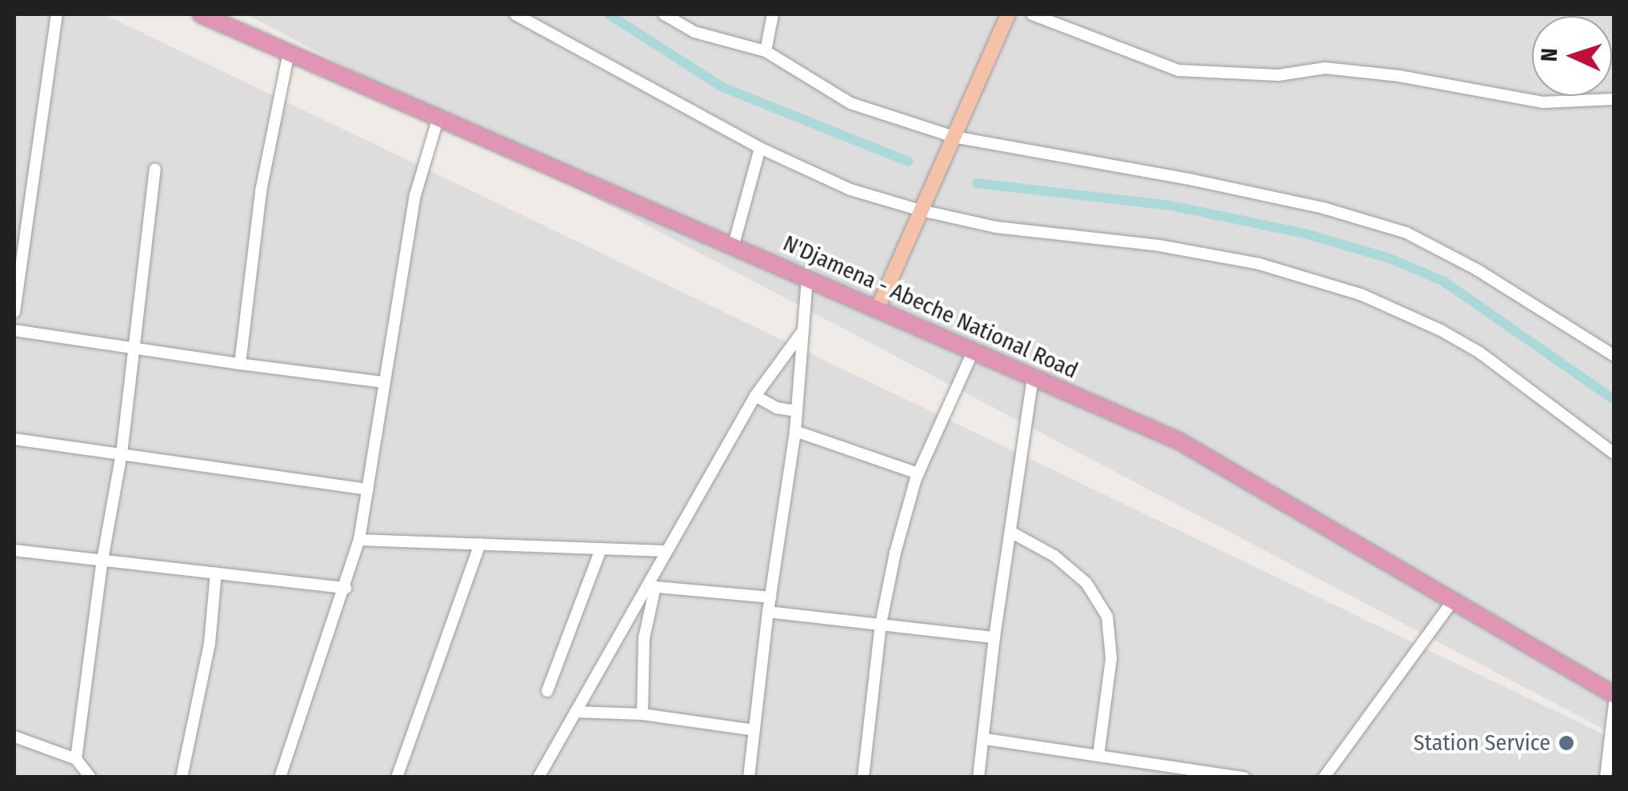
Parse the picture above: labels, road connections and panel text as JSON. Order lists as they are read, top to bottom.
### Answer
{
  "streets": {
    "highway": ["N'Djamena - Abeche National Road"]
  },
  "places": ["Station Service"],
  "north": "left"
}
